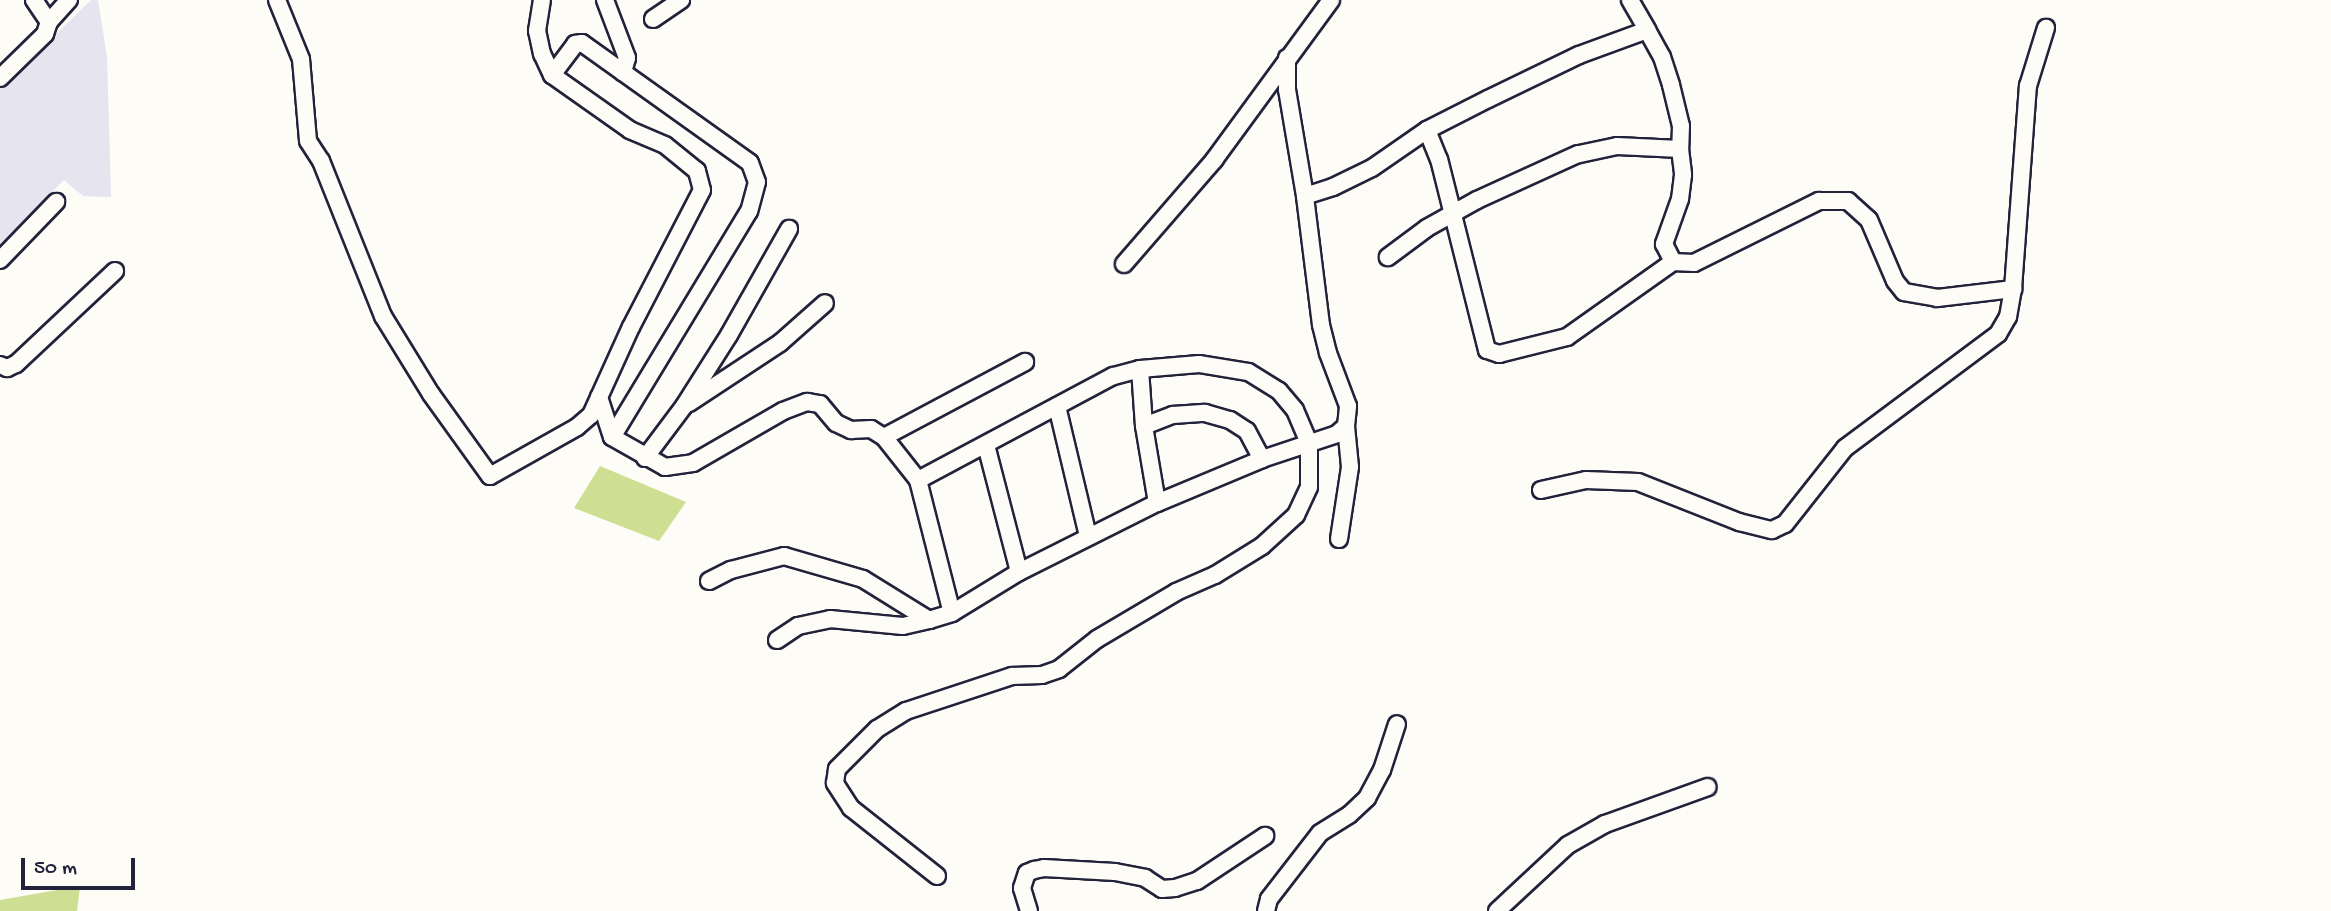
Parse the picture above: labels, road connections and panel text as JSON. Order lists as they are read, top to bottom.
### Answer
{
  "scale_bar": "50 m"
}
